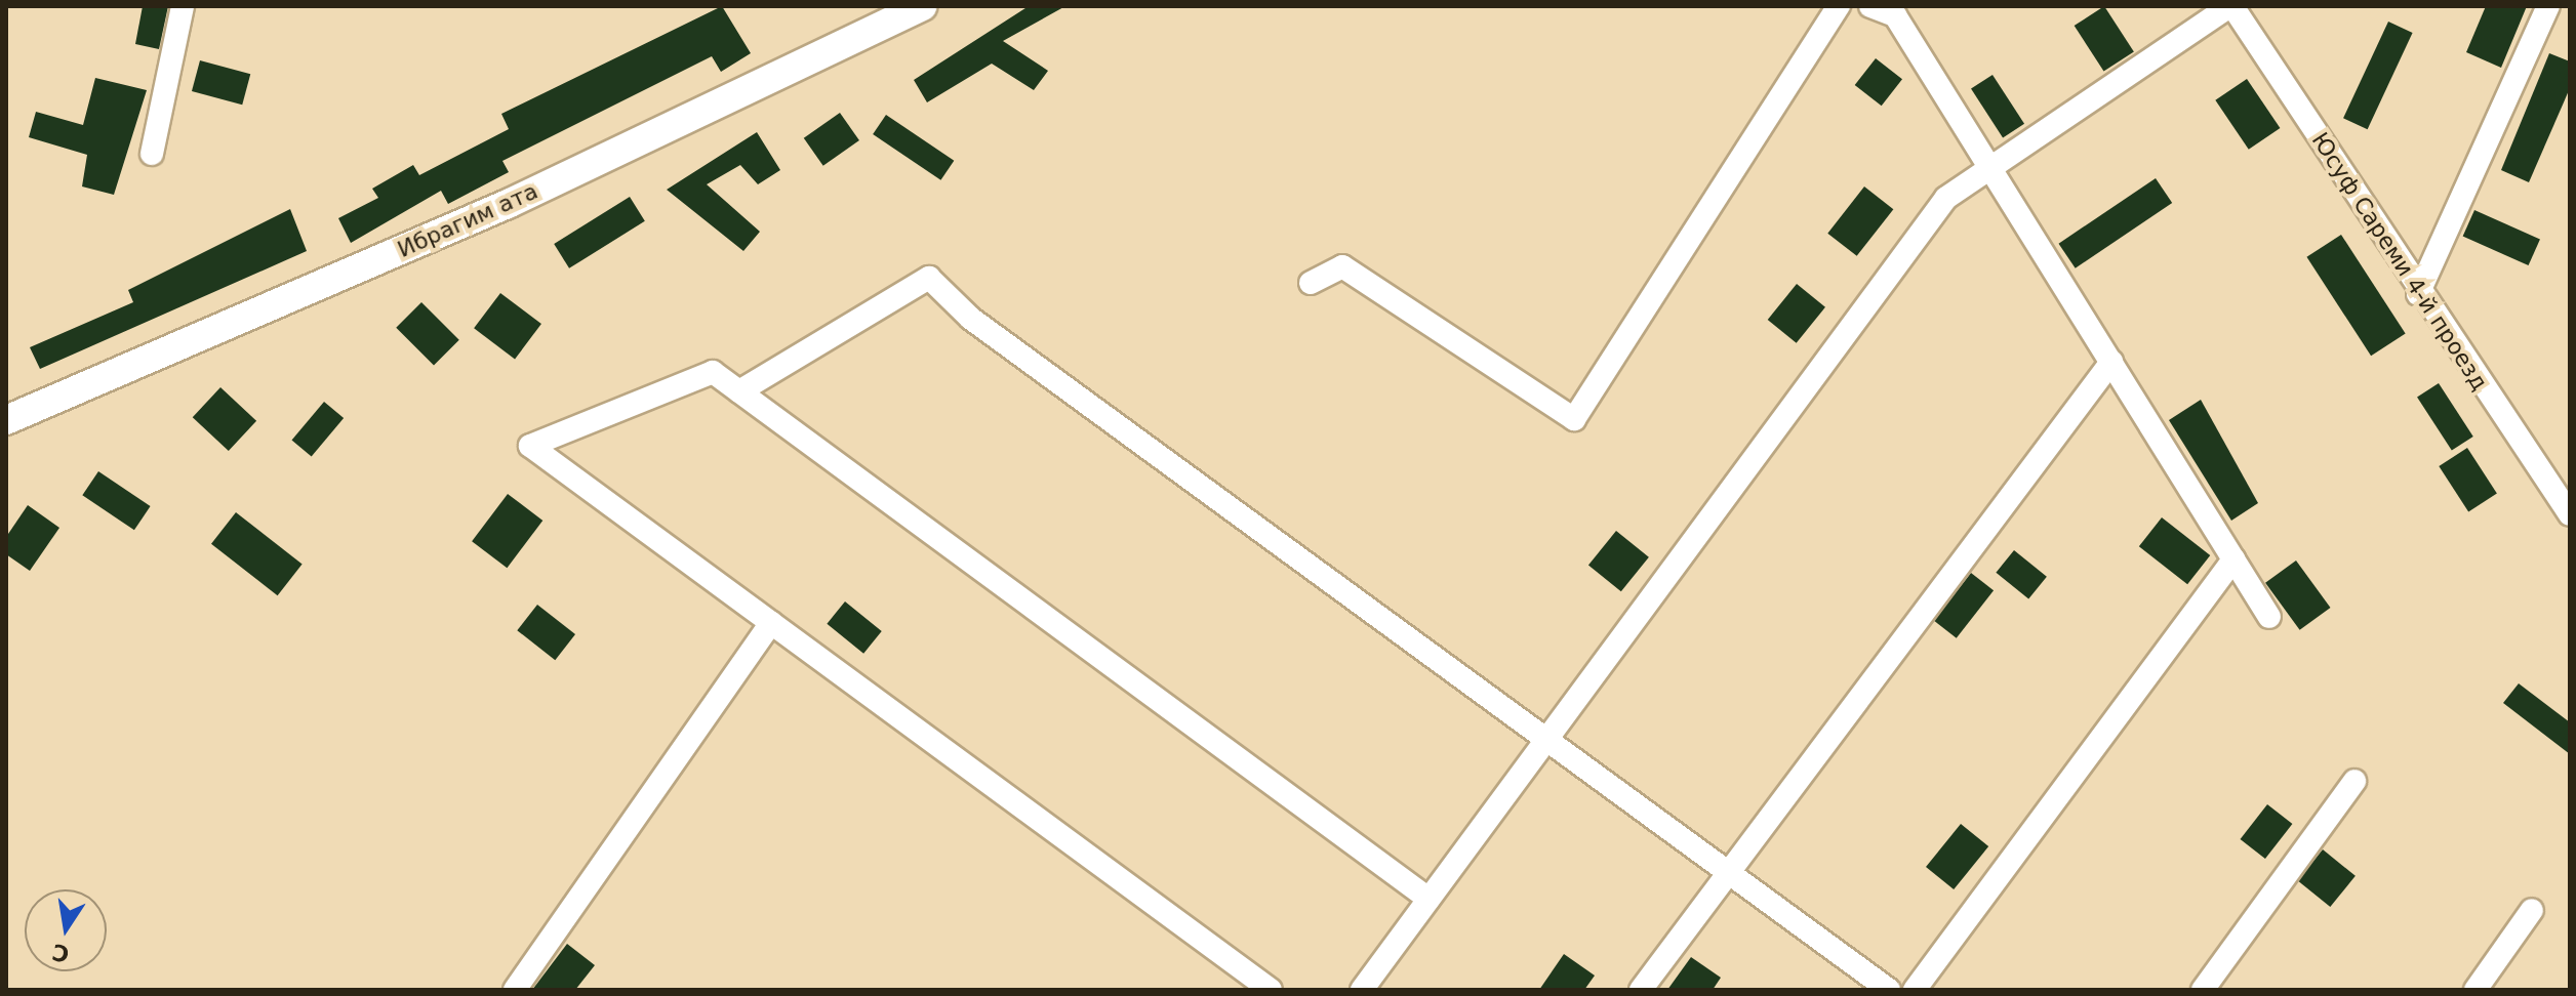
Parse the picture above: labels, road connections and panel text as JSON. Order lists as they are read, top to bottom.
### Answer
{
  "streets": {
    "street": ["Ибрагим ата", "Юсуф Сареми 4-й проезд"]
  },
  "north": "bottom"
}
